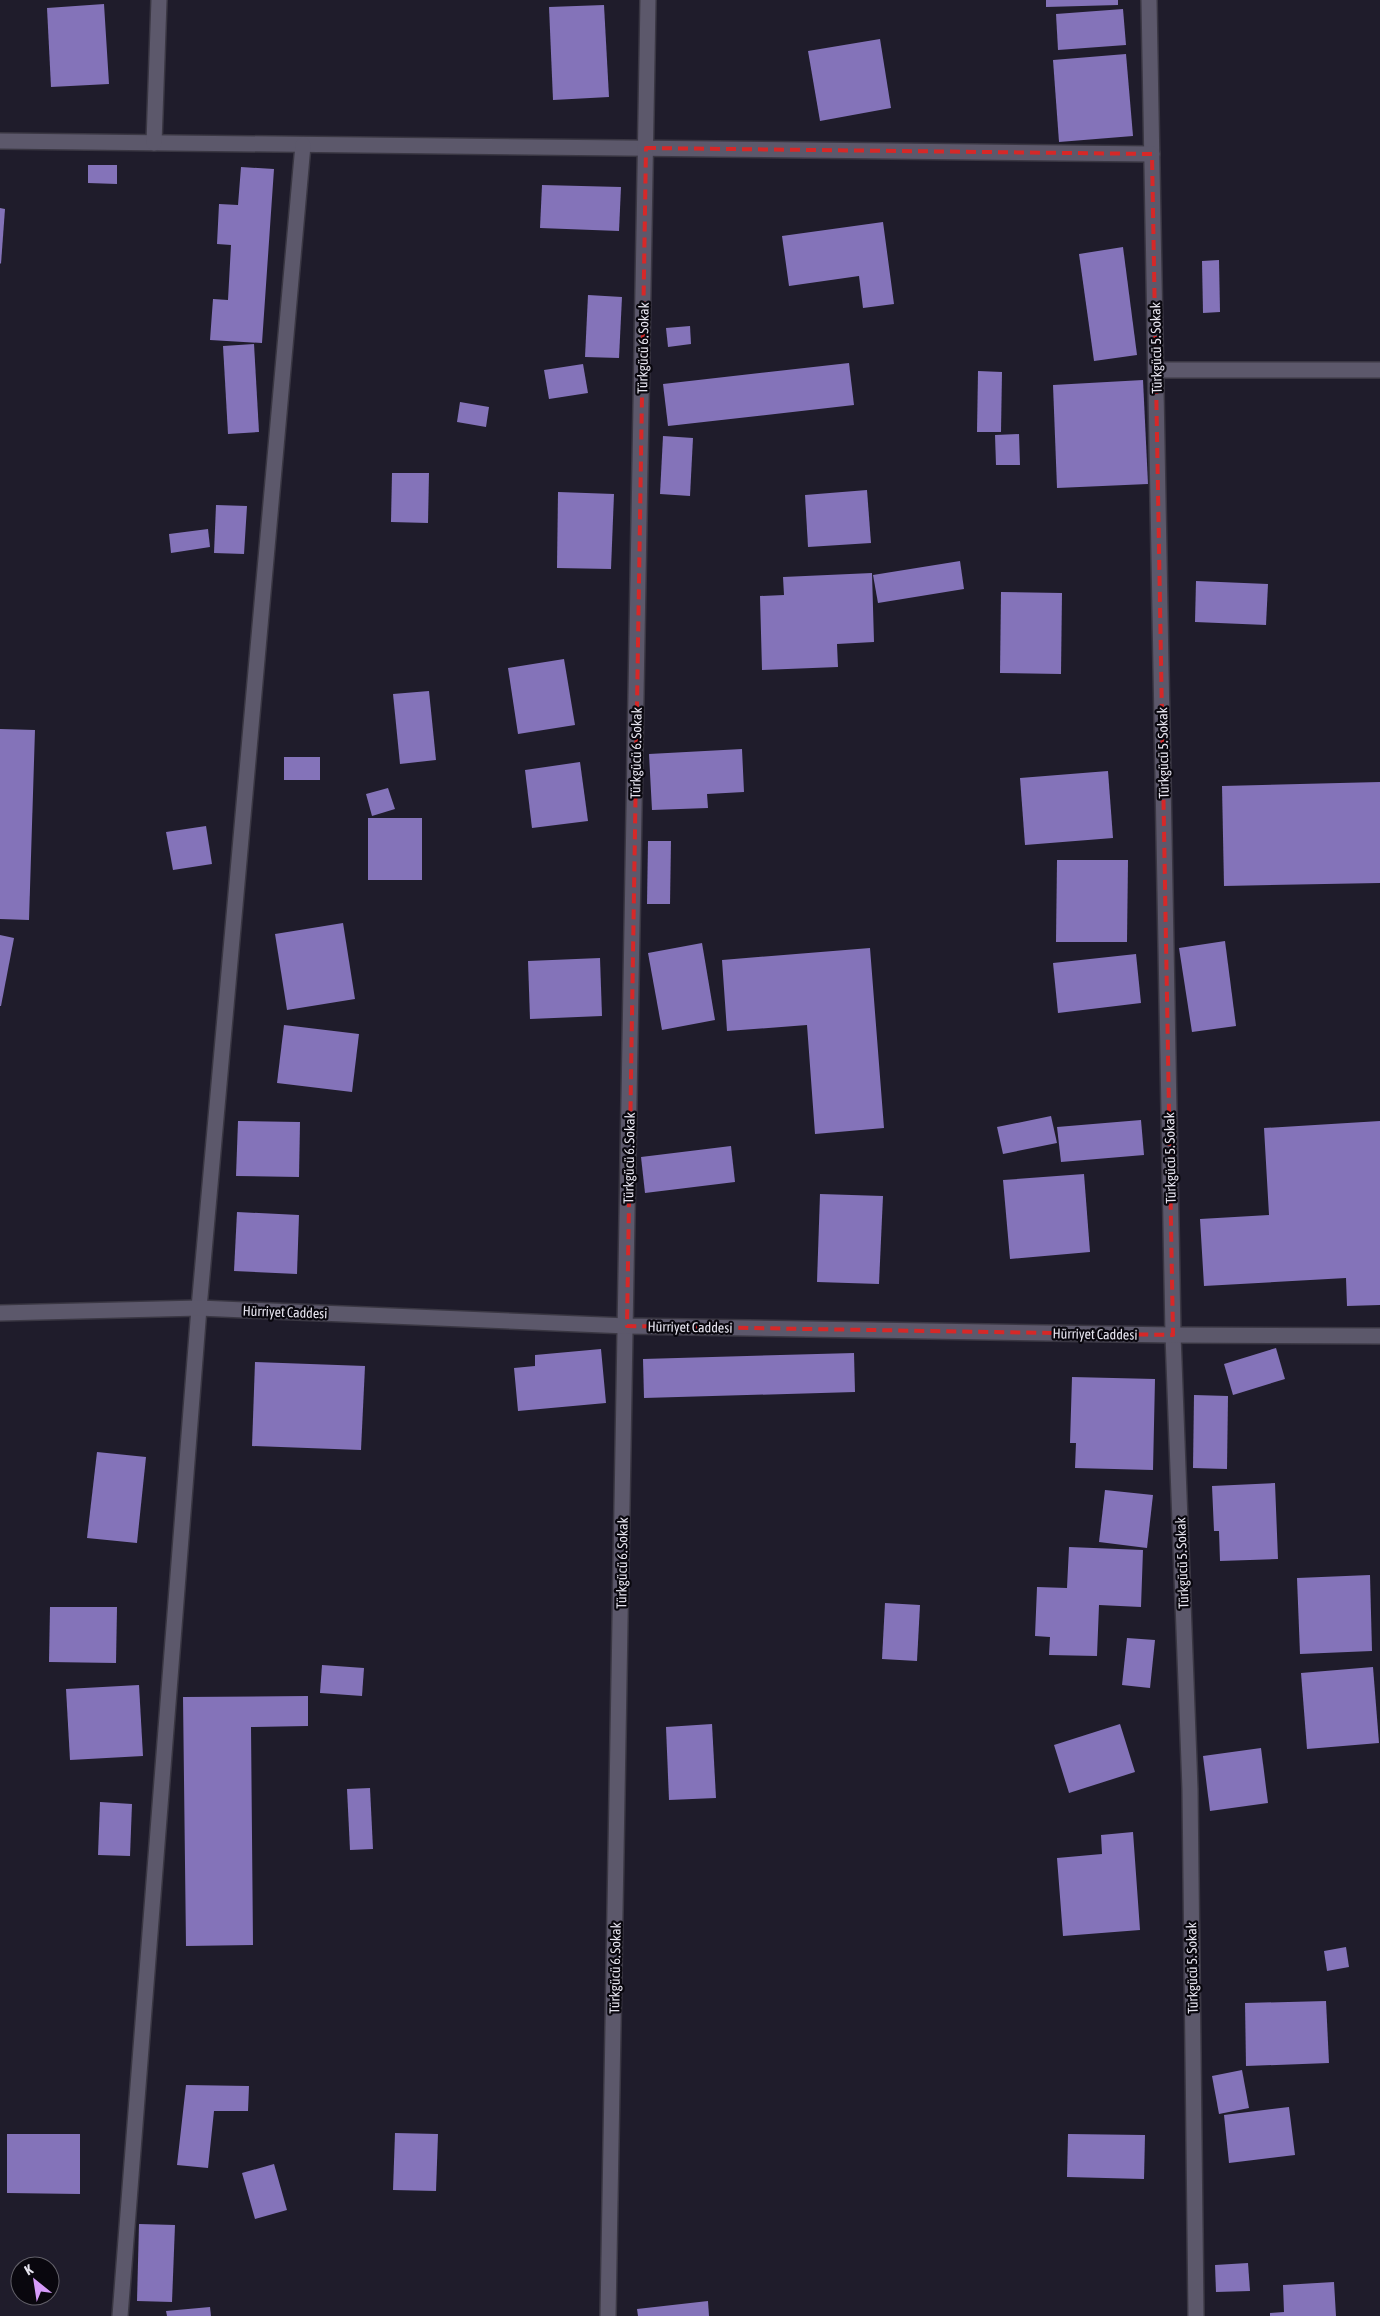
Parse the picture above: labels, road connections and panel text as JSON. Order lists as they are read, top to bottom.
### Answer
{
  "streets": {
    "street": ["Türkgücü 6. Sokak", "Türkgücü 5. Sokak", "Hürriyet Caddesi"]
  },
  "crossings": [
    ["Türkgücü 6. Sokak", "Hürriyet Caddesi"],
    ["Türkgücü 5. Sokak", "Hürriyet Caddesi"]
  ],
  "north": "top left"
}
